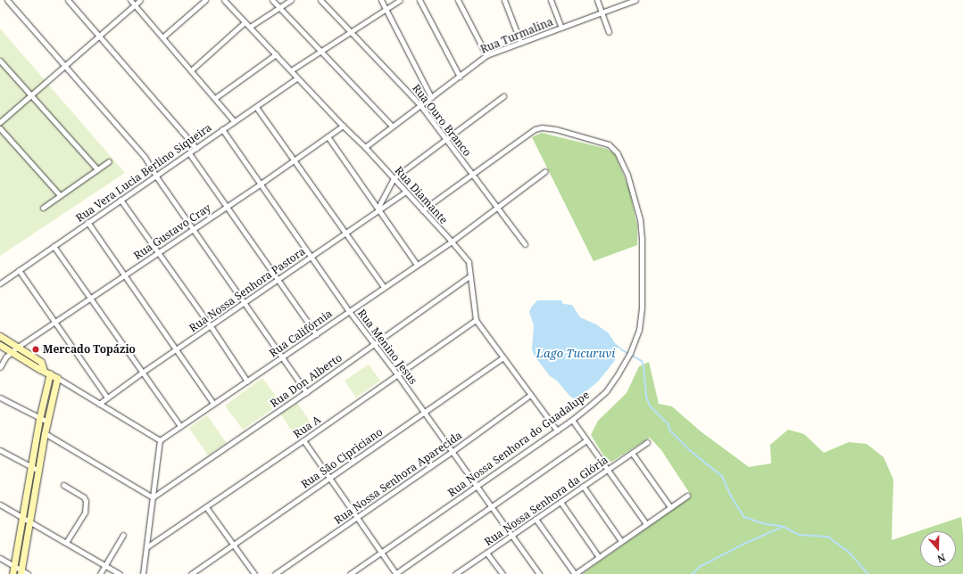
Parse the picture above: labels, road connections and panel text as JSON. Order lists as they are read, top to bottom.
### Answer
{
  "streets": {
    "street": [
      "Rua Turmalina",
      "Rua Ouro Branco",
      "Rua Vera Lucia Berlino Siqueira",
      "Rua Diamante",
      "Rua Gustavo Cray",
      "Rua Nossa Senhora Pastora",
      "Rua Califórnia",
      "Rua Menino Jesus",
      "Rua Don Alberto",
      "Rua A",
      "Rua Nossa Senhora do Guadalupe",
      "Rua São Cipriciano",
      "Rua Nossa Senhora Aparecida",
      "Rua Nossa Senhora da Glória"
    ]
  },
  "crossings": [
    ["Rua Turmalina", "Rua Ouro Branco"],
    ["Rua Turmalina", "Rua Diamante"],
    ["Rua Ouro Branco", "Rua Califórnia"],
    ["Rua Ouro Branco", "Rua Nossa Senhora do Guadalupe"],
    ["Rua Vera Lucia Berlino Siqueira", "Rua Diamante"],
    ["Rua Vera Lucia Berlino Siqueira", "Rua Menino Jesus"],
    ["Rua Diamante", "Rua Gustavo Cray"],
    ["Rua Diamante", "Rua Nossa Senhora Pastora"],
    ["Rua Diamante", "Rua Califórnia"],
    ["Rua Diamante", "Rua Don Alberto"],
    ["Rua Diamante", "Rua A"],
    ["Rua Diamante", "Rua Nossa Senhora do Guadalupe"],
    ["Rua Diamante", "Rua São Cipriciano"],
    ["Rua Diamante", "Rua Nossa Senhora Aparecida"],
    ["Rua Gustavo Cray", "Rua Menino Jesus"],
    ["Rua Nossa Senhora Pastora", "Rua Menino Jesus"],
    ["Rua Califórnia", "Rua Menino Jesus"],
    ["Rua Menino Jesus", "Rua Don Alberto"],
    ["Rua Menino Jesus", "Rua A"],
    ["Rua Menino Jesus", "Rua Nossa Senhora do Guadalupe"],
    ["Rua Menino Jesus", "Rua São Cipriciano"],
    ["Rua Menino Jesus", "Rua Nossa Senhora Aparecida"],
    ["Rua Menino Jesus", "Rua Nossa Senhora da Glória"]
  ],
  "water": ["Lago Tucuruvi"],
  "places": ["Mercado Topázio"],
  "north": "bottom"
}
